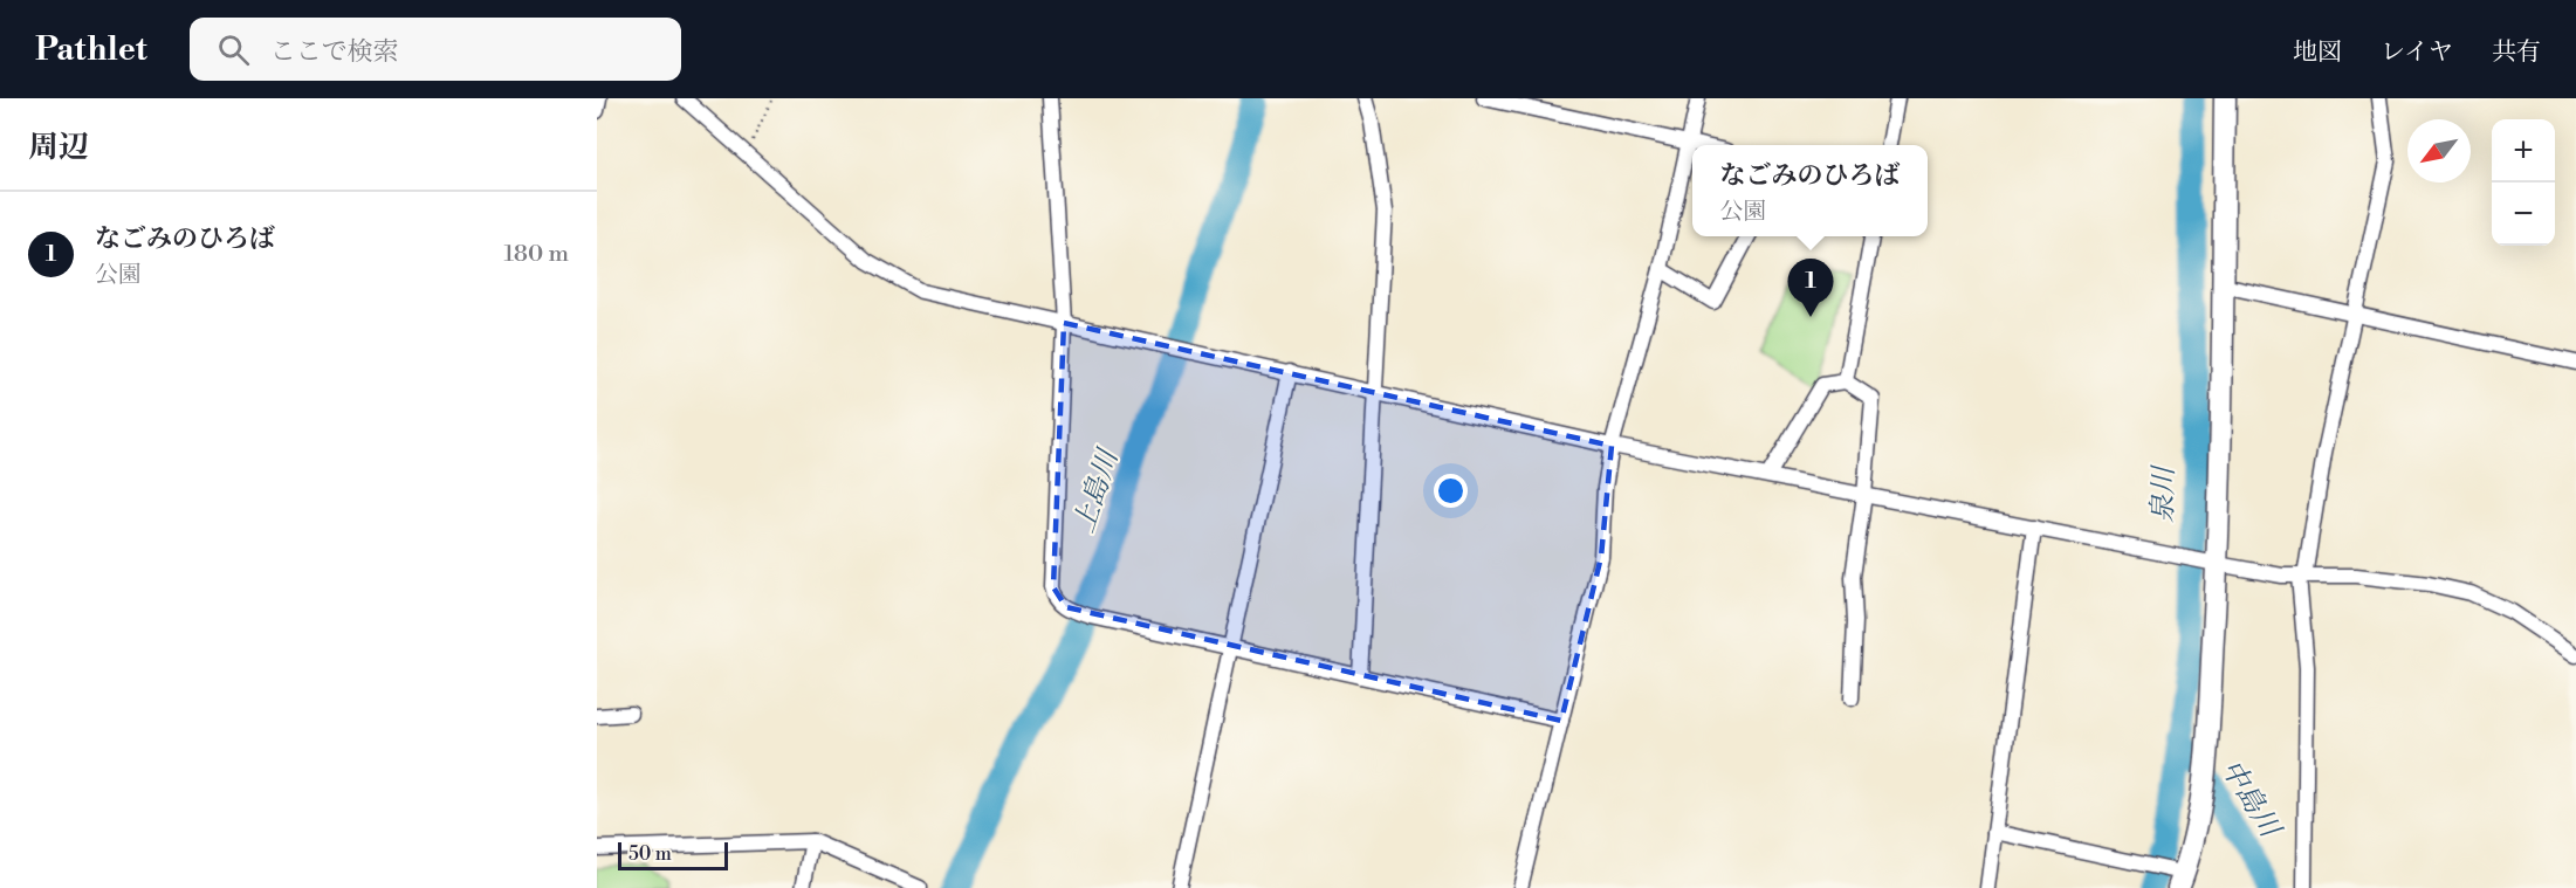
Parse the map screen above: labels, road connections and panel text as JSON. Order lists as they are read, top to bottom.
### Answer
{
  "water": ["上島川", "泉川", "中島川"],
  "scale_bar": "50 m",
  "north": "bottom left",
  "page": {
    "header": "Pathlet",
    "search": "ここで検索",
    "nav": ["地図", "レイヤ", "共有"],
    "heading": "周辺",
    "map_buttons": ["+", "−"],
    "popup": ["なごみのひろば", "公園"],
    "list": [
      {
        "mark": "1",
        "name": "なごみのひろば",
        "note": "公園",
        "value": "180 m"
      }
    ],
    "pins": "1",
    "scale": "50 m"
  }
}
